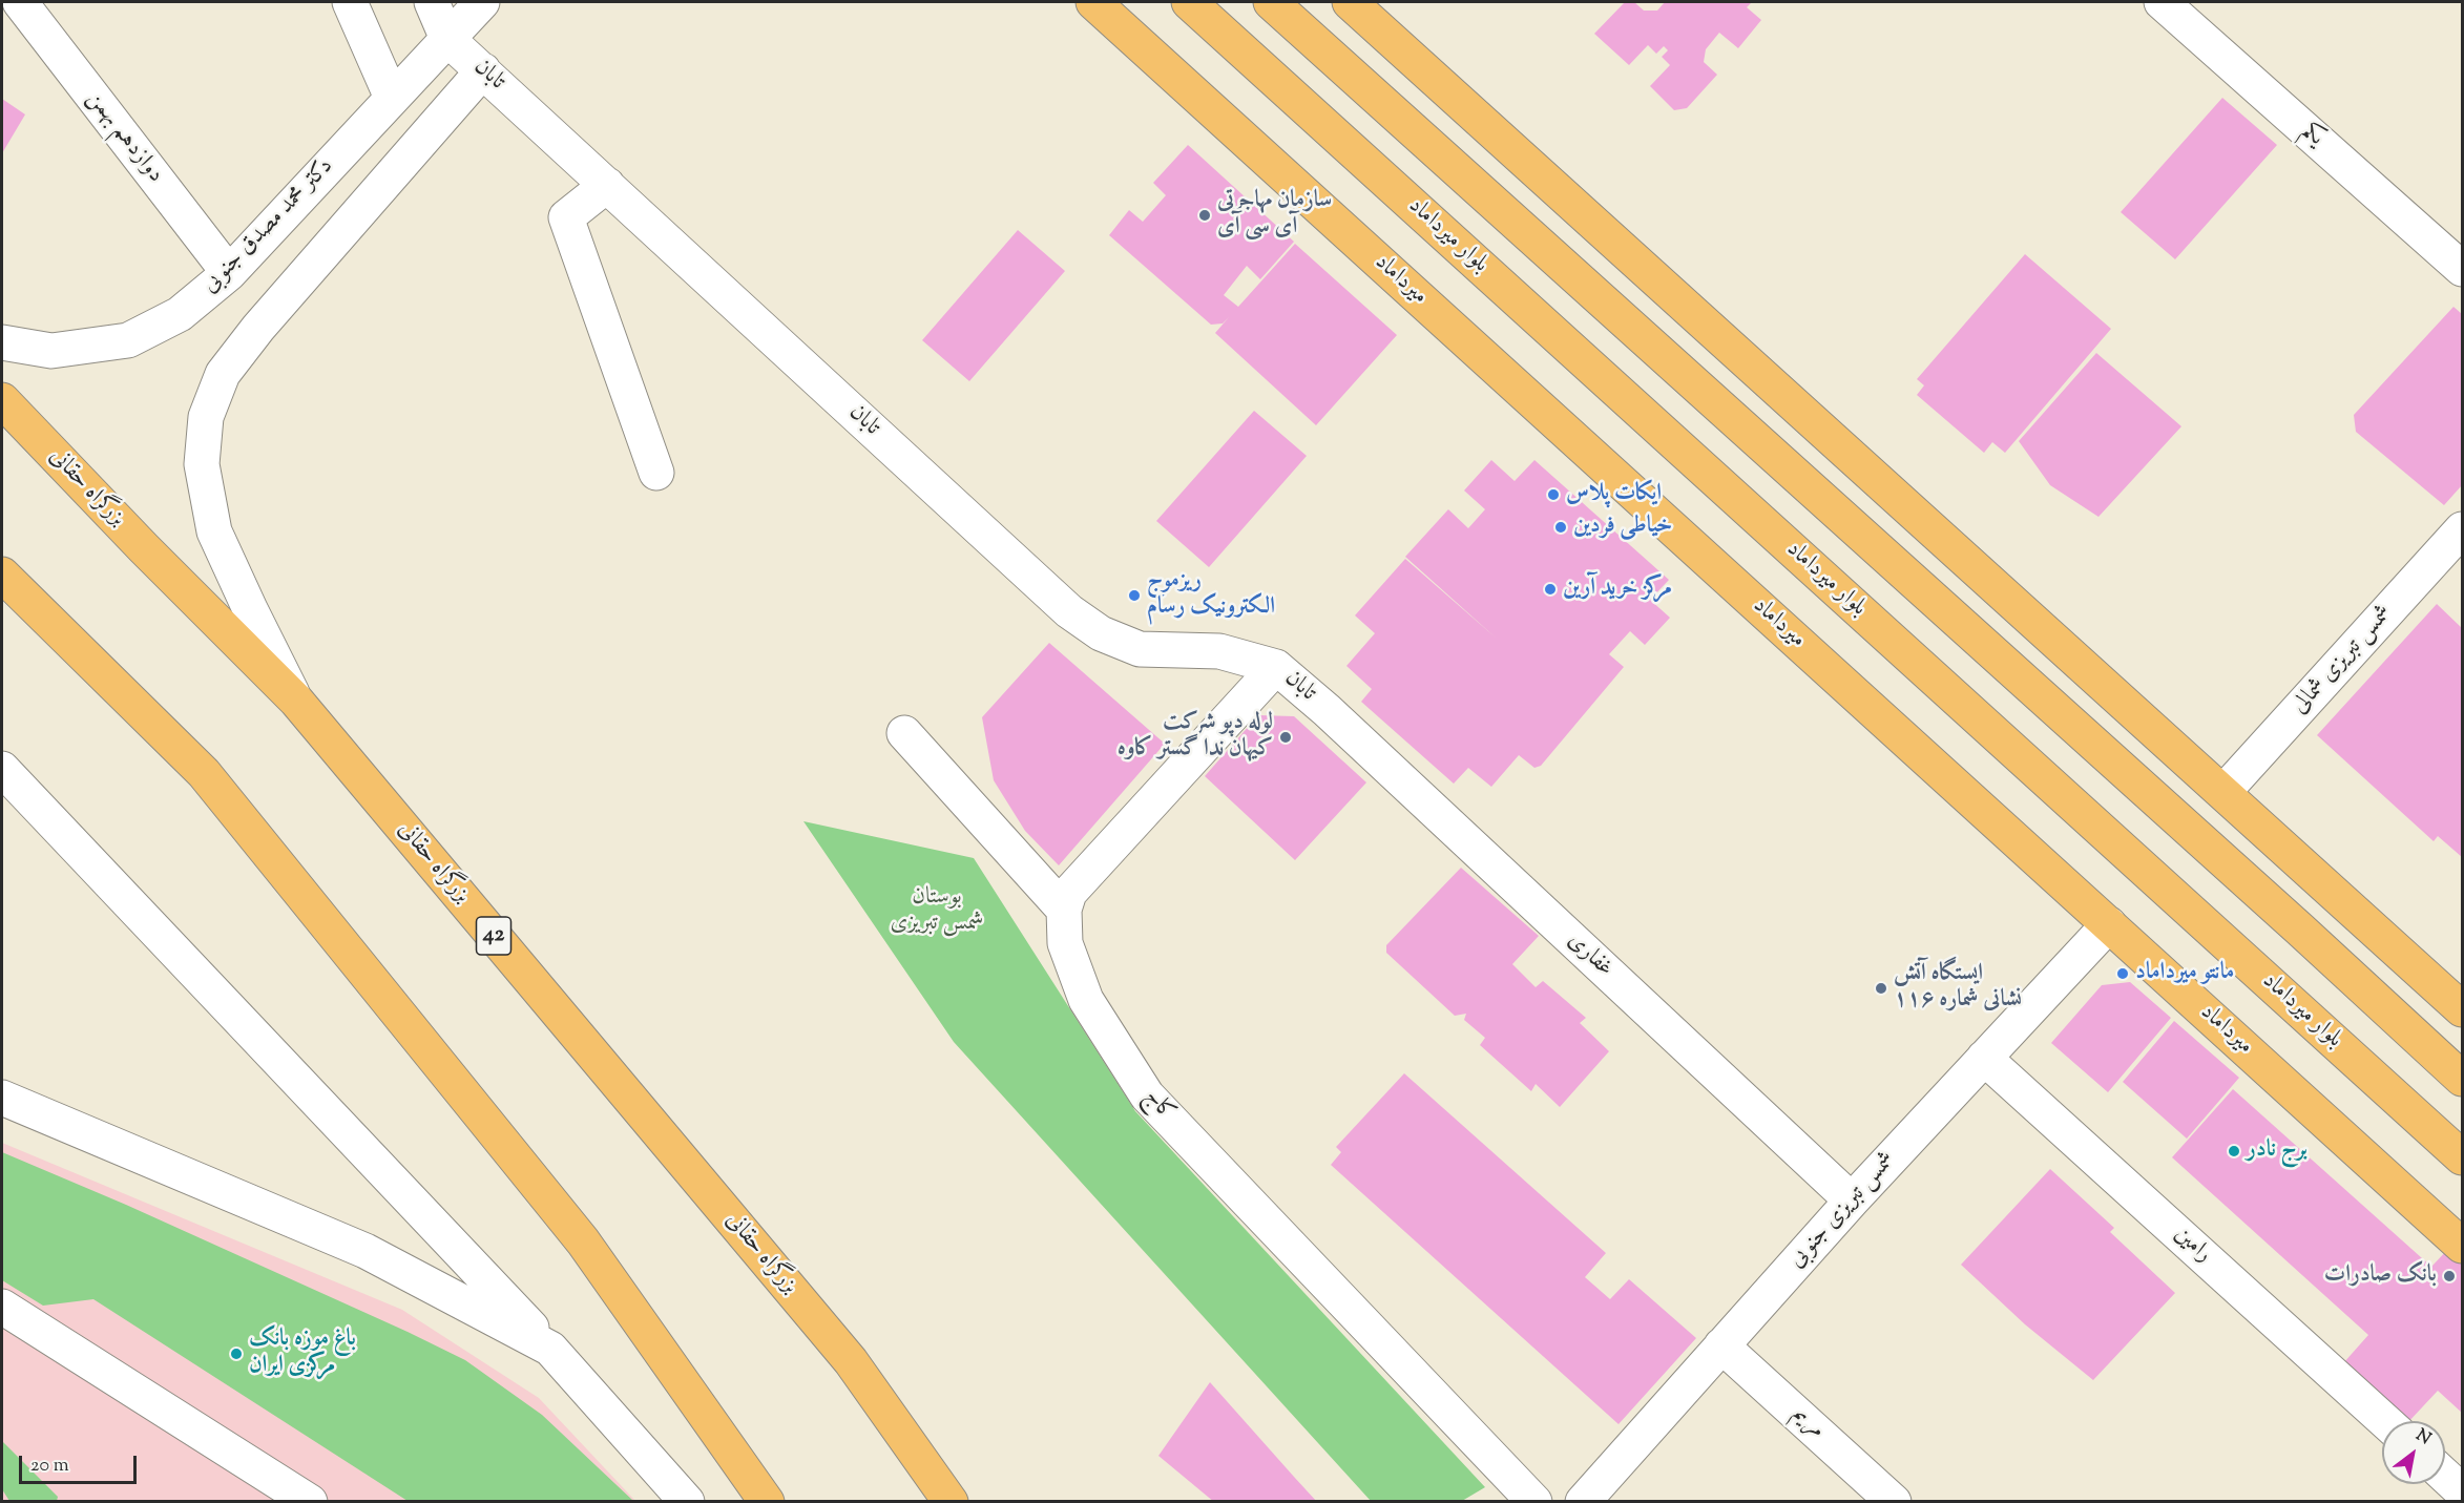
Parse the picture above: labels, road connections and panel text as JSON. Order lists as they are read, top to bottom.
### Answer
{
  "streets": {
    "main road": [
      "بلوار میرداماد",
      "میرداماد",
      "بزرگراه حقانی",
      "42"
    ],
    "street": [
      "تابان",
      "یکم",
      "دوازدهم بهمن",
      "دکتر محمد مصدق جنوبی",
      "شمس تبریزی شمالی",
      "غفارى",
      "کاج",
      "شمس تبریزی جنوبی",
      "رامین",
      "مریم"
    ]
  },
  "crossings": [
    ["تابان", "دکتر محمد مصدق جنوبی"],
    ["تابان", "غفارى"],
    ["دوازدهم بهمن", "دکتر محمد مصدق جنوبی"],
    ["میرداماد", "شمس تبریزی جنوبی"],
    ["غفارى", "شمس تبریزی جنوبی"],
    ["شمس تبریزی جنوبی", "رامین"],
    ["شمس تبریزی جنوبی", "مریم"]
  ],
  "parks": ["بوستان شمس تبریزی"],
  "places": [
    "سازمان مهاجرتی آی سی آی",
    "ایکات پلاس",
    "خیاطی فردین",
    "مرکز خرید آرین",
    "ریزموج الکترونیک رسام",
    "لوله دپو شرکت کیهان ندا گستر کاوه",
    "مانتو میرداماد",
    "ایستگاه آتش نشانی شماره ۱۱۶",
    "برج نادر",
    "بانک صادرات",
    "باغ موزه بانک مرکزی ایران"
  ],
  "scale_bar": "20 m",
  "north": "top right"
}
